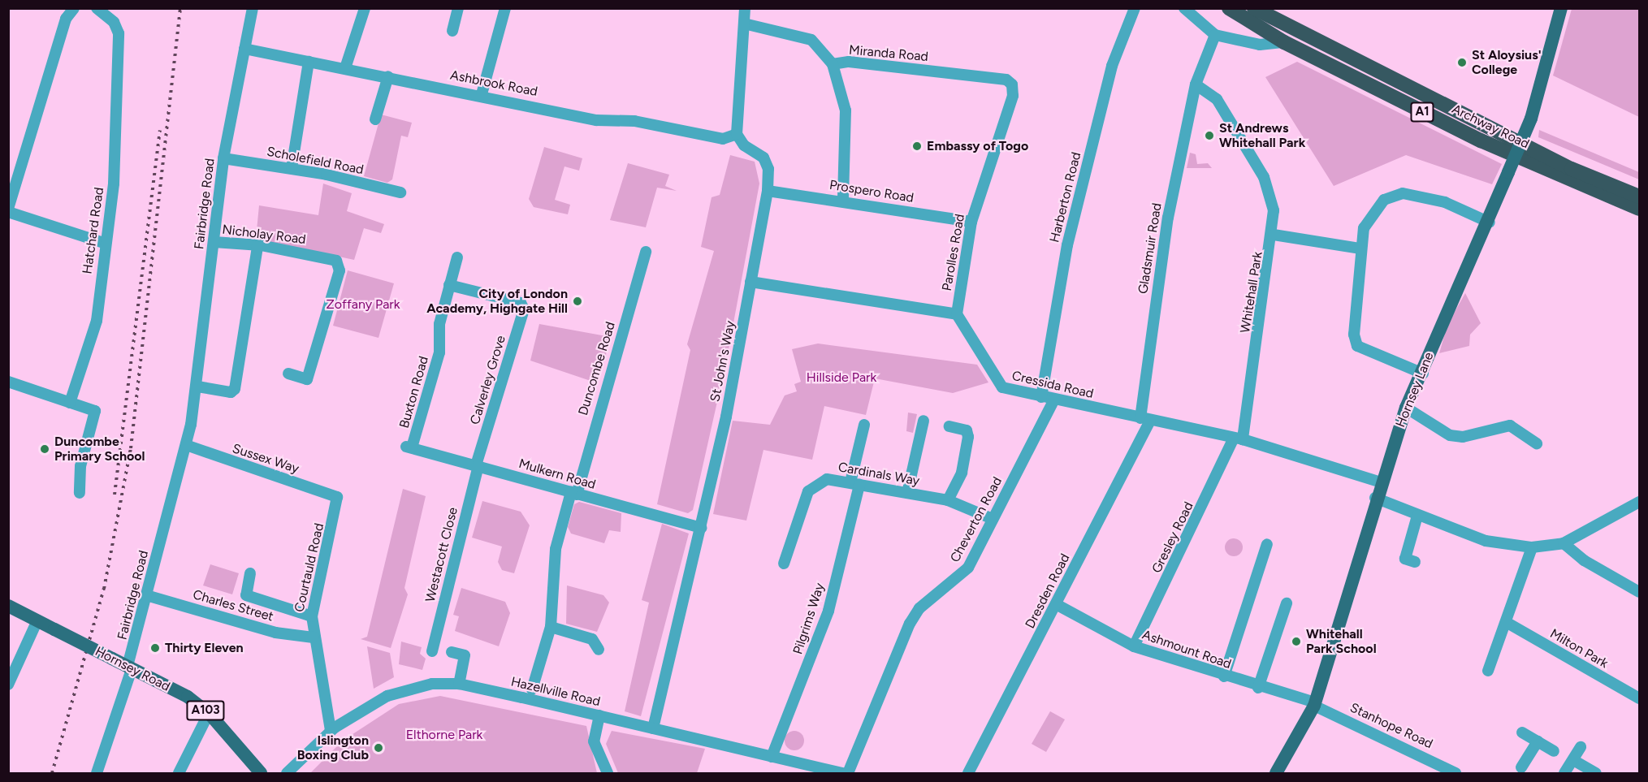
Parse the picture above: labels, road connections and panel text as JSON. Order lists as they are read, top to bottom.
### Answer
{
  "streets": {
    "highway": ["A1", "Archway Road"],
    "main road": ["Hornsey Lane", "Hornsey Road", "A103"],
    "street": [
      "Miranda Road",
      "Ashbrook Road",
      "Scholefield Road",
      "Prospero Road",
      "Harberton Road",
      "Fairbridge Road",
      "Hatchard Road",
      "Nicholay Road",
      "Gladsmuir Road",
      "Parolles Road",
      "Whitehall Park",
      "St John's Way",
      "Duncombe Road",
      "Calverley Grove",
      "Cressida Road",
      "Buxton Road",
      "Sussex Way",
      "Mulkern Road",
      "Cardinals Way",
      "Cheverton Road",
      "Gresley Road",
      "Westacott Close",
      "Courtauld Road",
      "Dresden Road",
      "Charles Street",
      "Pilgrims Way",
      "Milton Park",
      "Ashmount Road",
      "Hazellville Road",
      "Stanhope Road"
    ]
  },
  "crossings": [
    ["Miranda Road", "Parolles Road"],
    ["Ashbrook Road", "Fairbridge Road"],
    ["Ashbrook Road", "St John's Way"],
    ["Scholefield Road", "Fairbridge Road"],
    ["Prospero Road", "Parolles Road"],
    ["Prospero Road", "St John's Way"],
    ["Harberton Road", "Cressida Road"],
    ["Fairbridge Road", "Nicholay Road"],
    ["Fairbridge Road", "Sussex Way"],
    ["Fairbridge Road", "Charles Street"],
    ["Fairbridge Road", "Hornsey Road"],
    ["Gladsmuir Road", "Whitehall Park"],
    ["Gladsmuir Road", "Cressida Road"],
    ["Gladsmuir Road", "Dresden Road"],
    ["Parolles Road", "Cressida Road"],
    ["Whitehall Park", "Cressida Road"],
    ["Whitehall Park", "Gresley Road"],
    ["St John's Way", "Mulkern Road"],
    ["St John's Way", "Hazellville Road"],
    ["Duncombe Road", "Mulkern Road"],
    ["Calverley Grove", "Buxton Road"],
    ["Calverley Grove", "Mulkern Road"],
    ["Calverley Grove", "Westacott Close"],
    ["Cressida Road", "Cheverton Road"],
    ["Cressida Road", "Gresley Road"],
    ["Cressida Road", "Dresden Road"],
    ["Hornsey Lane", "Ashmount Road"],
    ["Hornsey Lane", "Stanhope Road"],
    ["Buxton Road", "Mulkern Road"],
    ["Sussex Way", "Courtauld Road"],
    ["Mulkern Road", "Westacott Close"],
    ["Cardinals Way", "Cheverton Road"],
    ["Cardinals Way", "Pilgrims Way"],
    ["Gresley Road", "Ashmount Road"],
    ["Courtauld Road", "Charles Street"],
    ["Courtauld Road", "Hazellville Road"],
    ["Dresden Road", "Ashmount Road"],
    ["Pilgrims Way", "Hazellville Road"],
    ["Ashmount Road", "Stanhope Road"]
  ],
  "parks": ["Zoffany Park", "Hillside Park", "Elthorne Park"],
  "places": [
    "St Aloysius' College",
    "St Andrews Whitehall Park",
    "Embassy of Togo",
    "City of London Academy, Highgate Hill",
    "Duncombe Primary School",
    "Whitehall Park School",
    "Thirty Eleven",
    "Islington Boxing Club"
  ]
}
